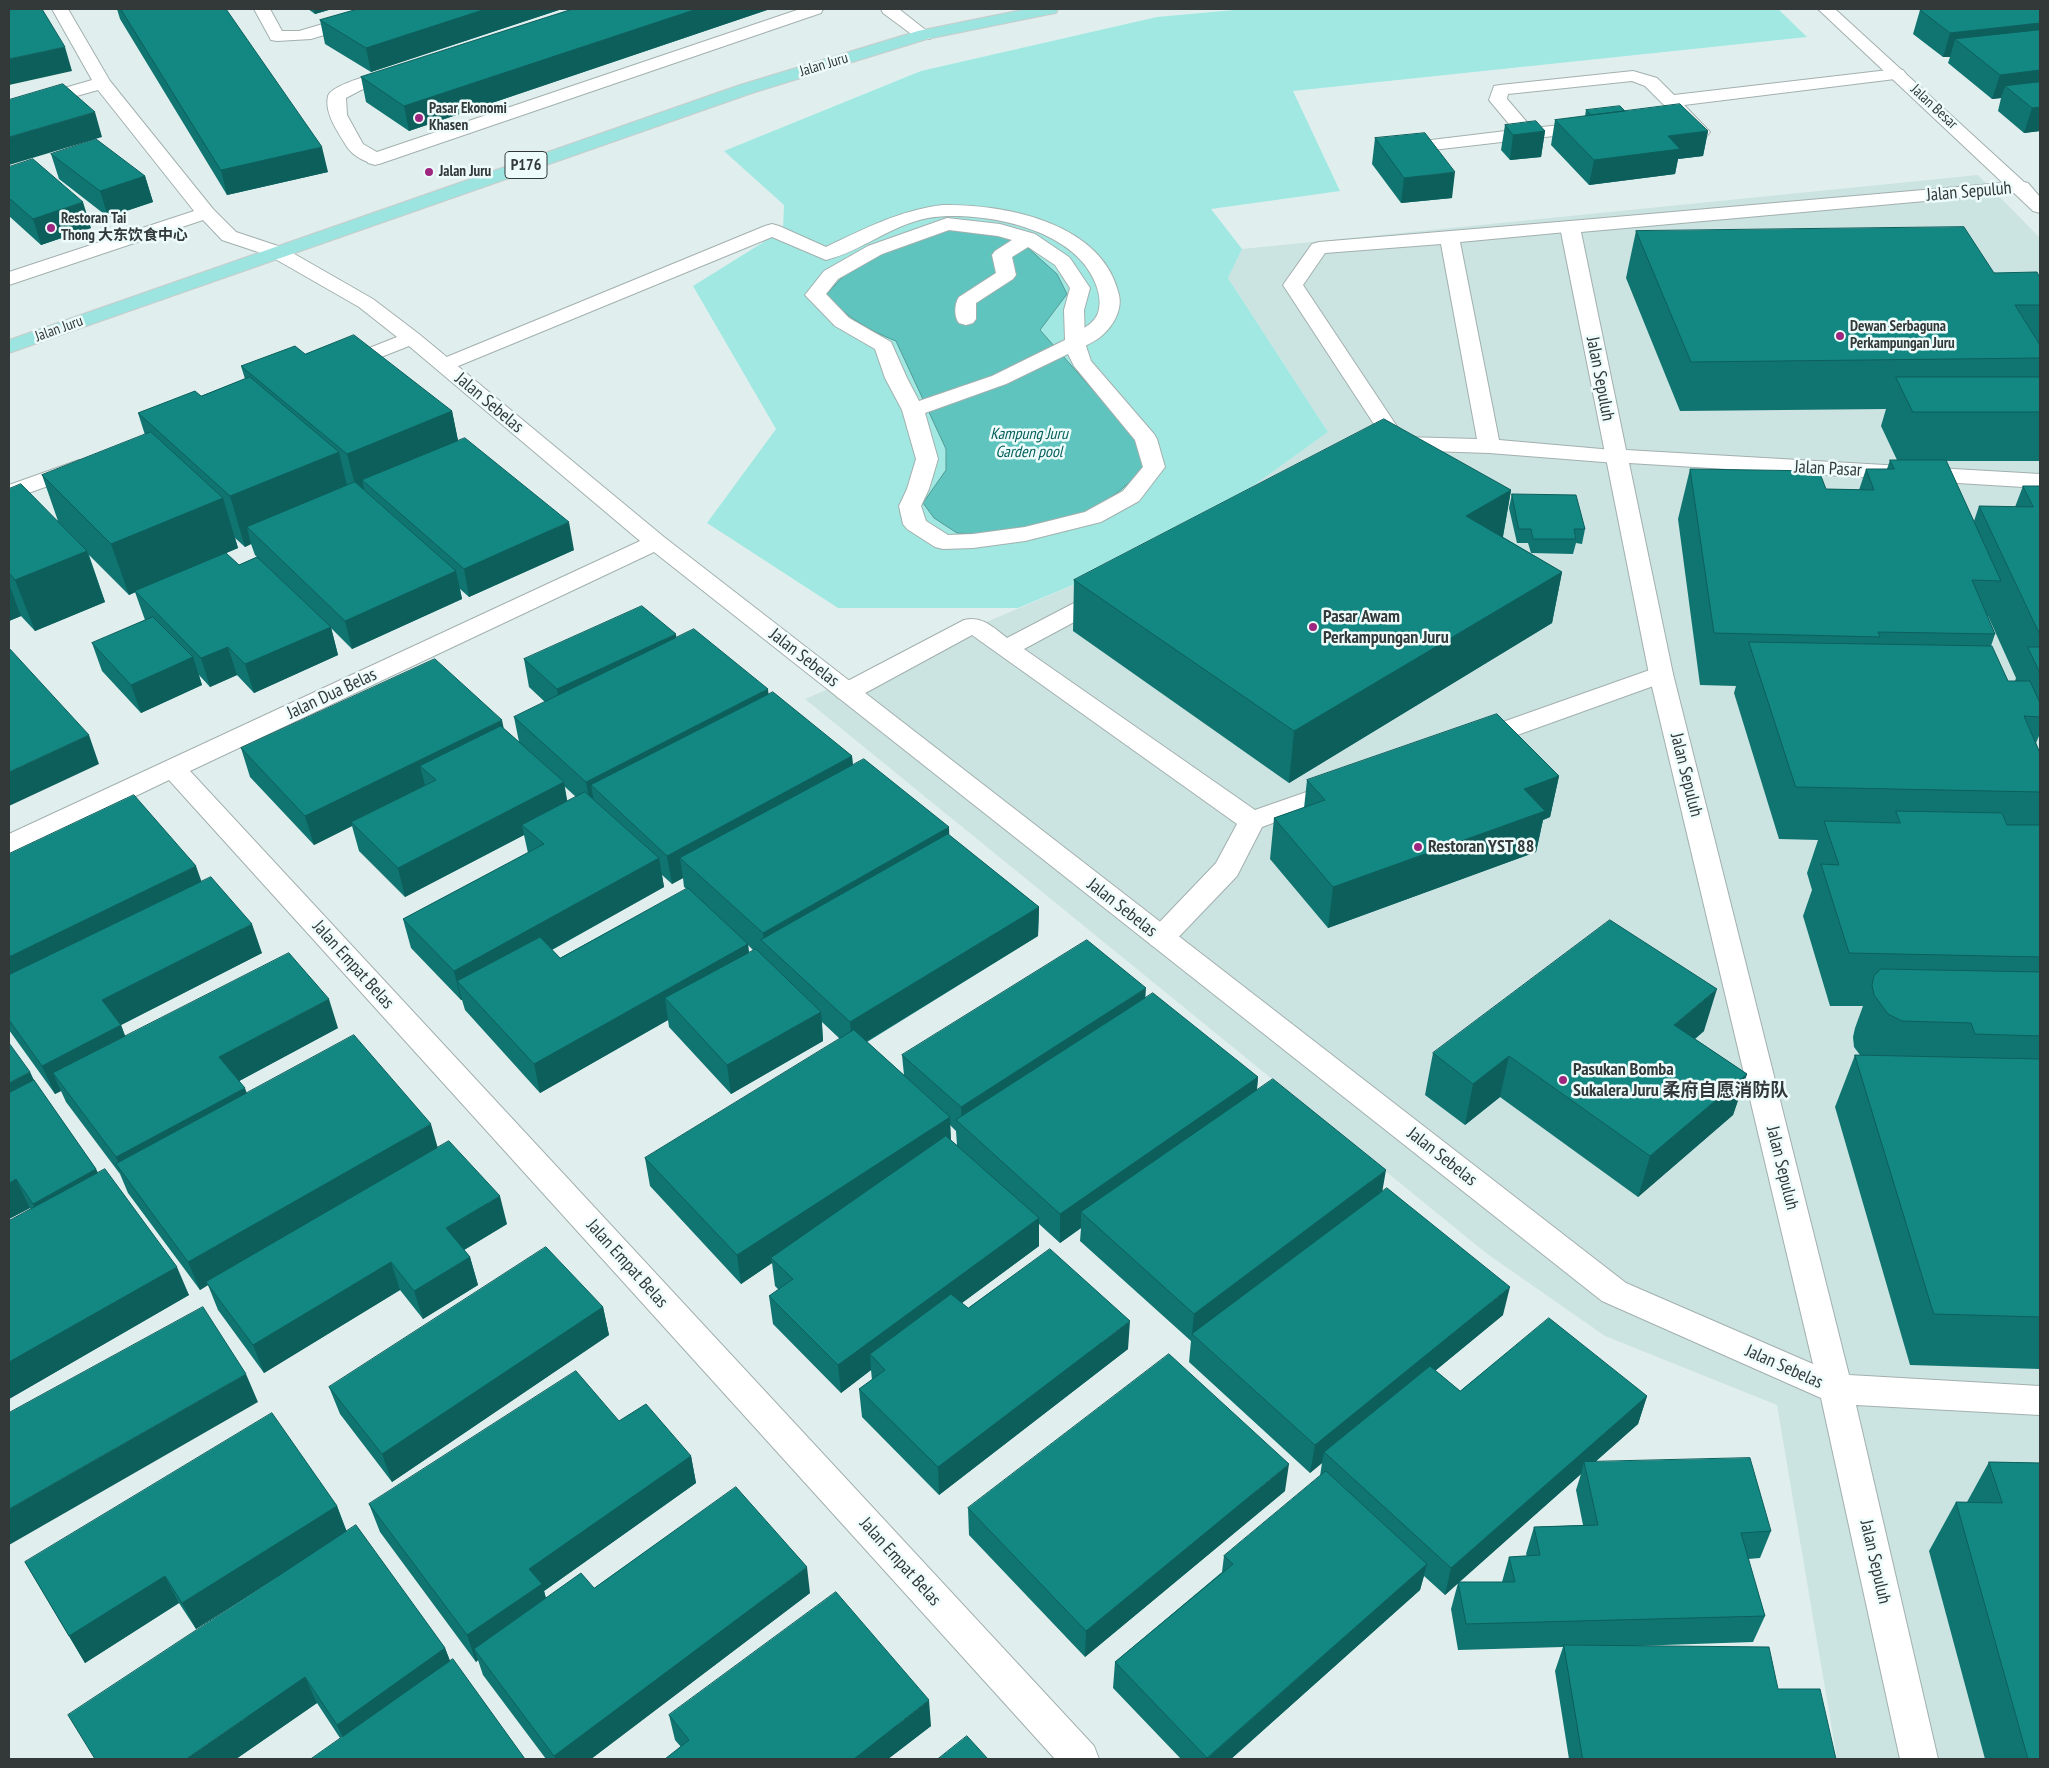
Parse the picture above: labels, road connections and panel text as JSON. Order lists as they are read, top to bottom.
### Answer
{
  "streets": {
    "main road": ["Jalan Juru", "P176"],
    "street": [
      "Jalan Besar",
      "Jalan Sepuluh",
      "Jalan Sebelas",
      "Jalan Pasar",
      "Jalan Dua Belas",
      "Jalan Empat Belas"
    ]
  },
  "crossings": [
    ["Jalan Juru", "Jalan Sebelas"],
    ["Jalan Besar", "Jalan Sepuluh"],
    ["Jalan Sepuluh", "Jalan Sebelas"],
    ["Jalan Sepuluh", "Jalan Pasar"],
    ["Jalan Sebelas", "Jalan Dua Belas"],
    ["Jalan Dua Belas", "Jalan Empat Belas"]
  ],
  "water": ["Kampung Juru Garden pool"],
  "places": [
    "Pasar Ekonomi Khasen",
    "Jalan Juru",
    "Restoran Tai Thong 大东饮食中心",
    "Dewan Serbaguna Perkampungan Juru",
    "Pasar Awam Perkampungan Juru",
    "Restoran YST 88",
    "Pasukan Bomba Sukalera Juru 柔府自愿消防队"
  ]
}
